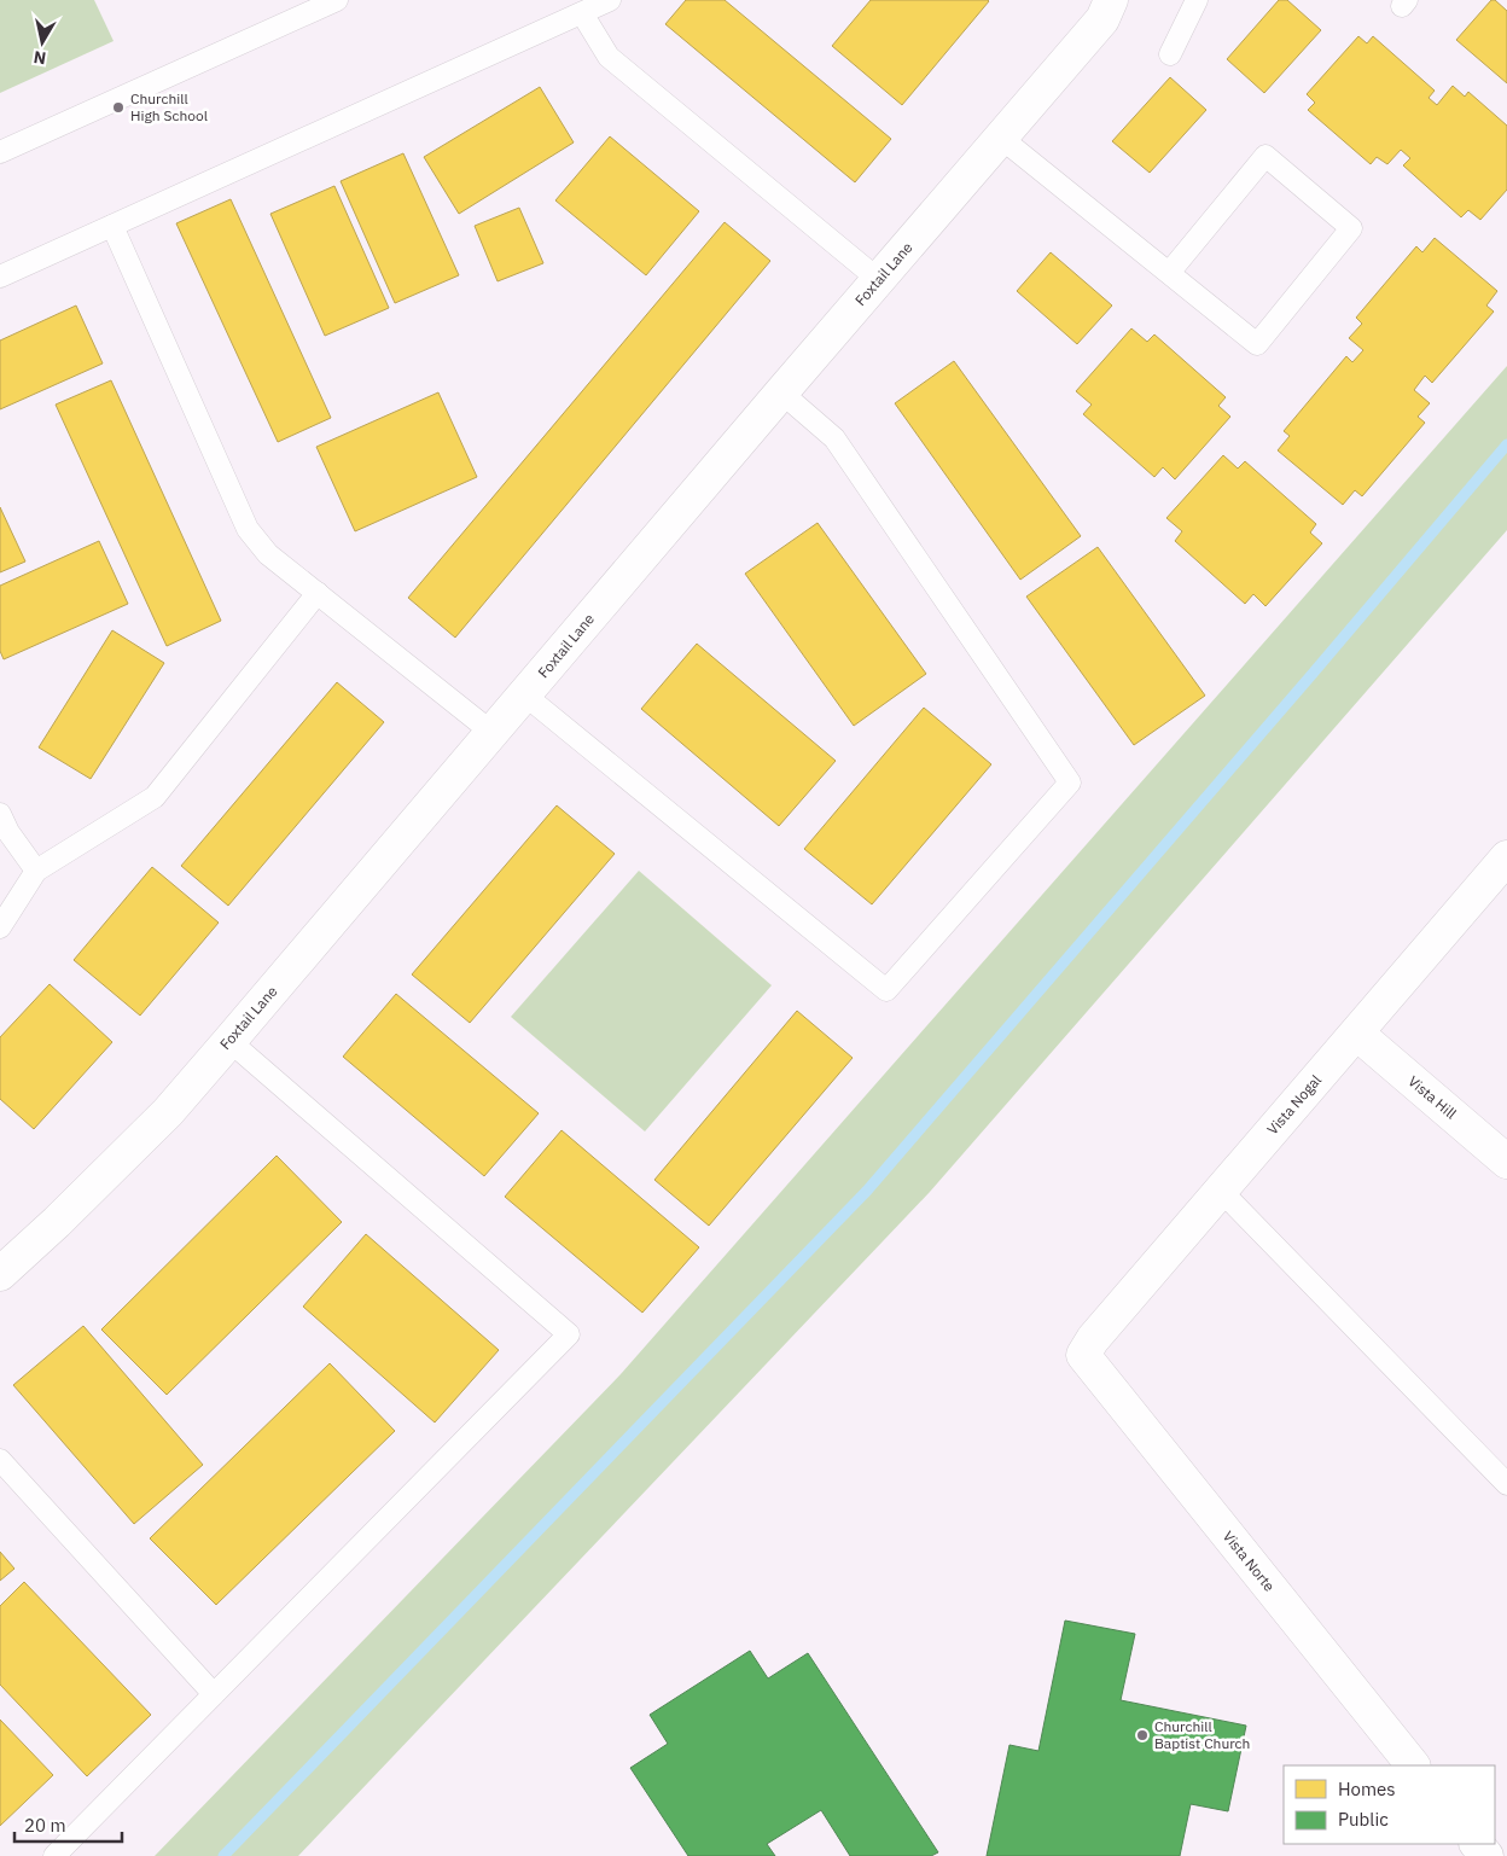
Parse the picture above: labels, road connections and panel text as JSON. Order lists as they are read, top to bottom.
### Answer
{
  "streets": {
    "street": [
      "Foxtail Lane",
      "Vista Hill",
      "Vista Nogal",
      "Vista Norte"
    ]
  },
  "crossings": [
    ["Vista Hill", "Vista Nogal"],
    ["Vista Nogal", "Vista Norte"]
  ],
  "places": ["Churchill High School", "Churchill Baptist Church"],
  "legend": ["Homes", "Public"],
  "scale_bar": "20 m",
  "north": "bottom"
}
